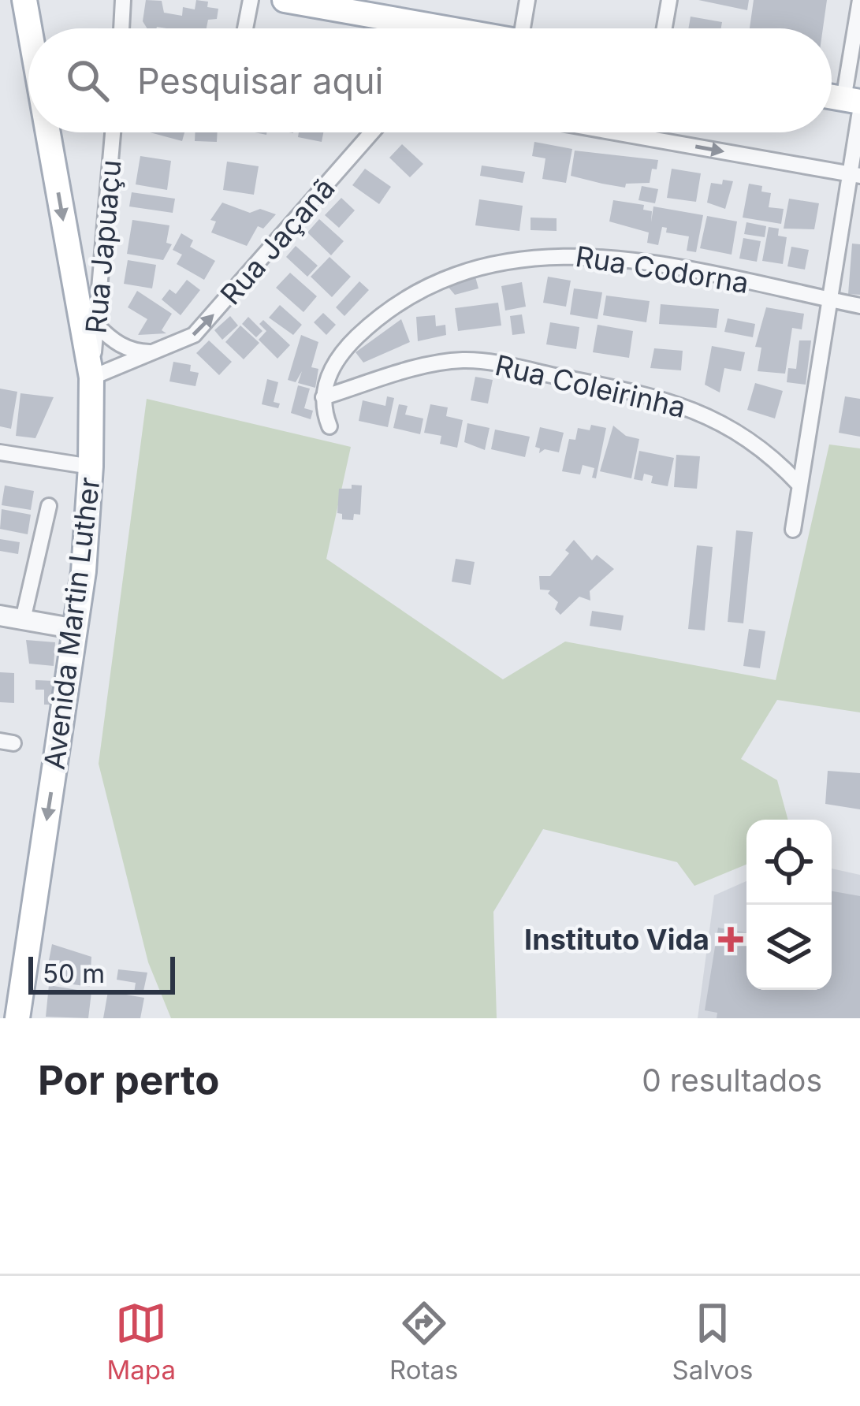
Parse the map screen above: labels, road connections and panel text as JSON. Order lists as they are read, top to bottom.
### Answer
{
  "streets": {
    "main road": ["Avenida Martin Luther"],
    "street": [
      "Rua Jaçanã",
      "Rua Japuaçu",
      "Rua Codorna",
      "Rua Coleirinha"
    ]
  },
  "crossings": [
    ["Rua Jaçanã", "Rua Japuaçu"],
    ["Rua Jaçanã", "Avenida Martin Luther"],
    ["Rua Japuaçu", "Avenida Martin Luther"],
    ["Rua Codorna", "Rua Coleirinha"]
  ],
  "one_way": ["Rua Jaçanã", "Avenida Martin Luther"],
  "places": {
    "health": ["Instituto Vida"]
  },
  "scale_bar": "50 m",
  "page": {
    "search": "Pesquisar aqui",
    "scale": "50 m",
    "heading": ["Por perto", "0 resultados"],
    "nav": ["Mapa", "Rotas", "Salvos"]
  }
}
